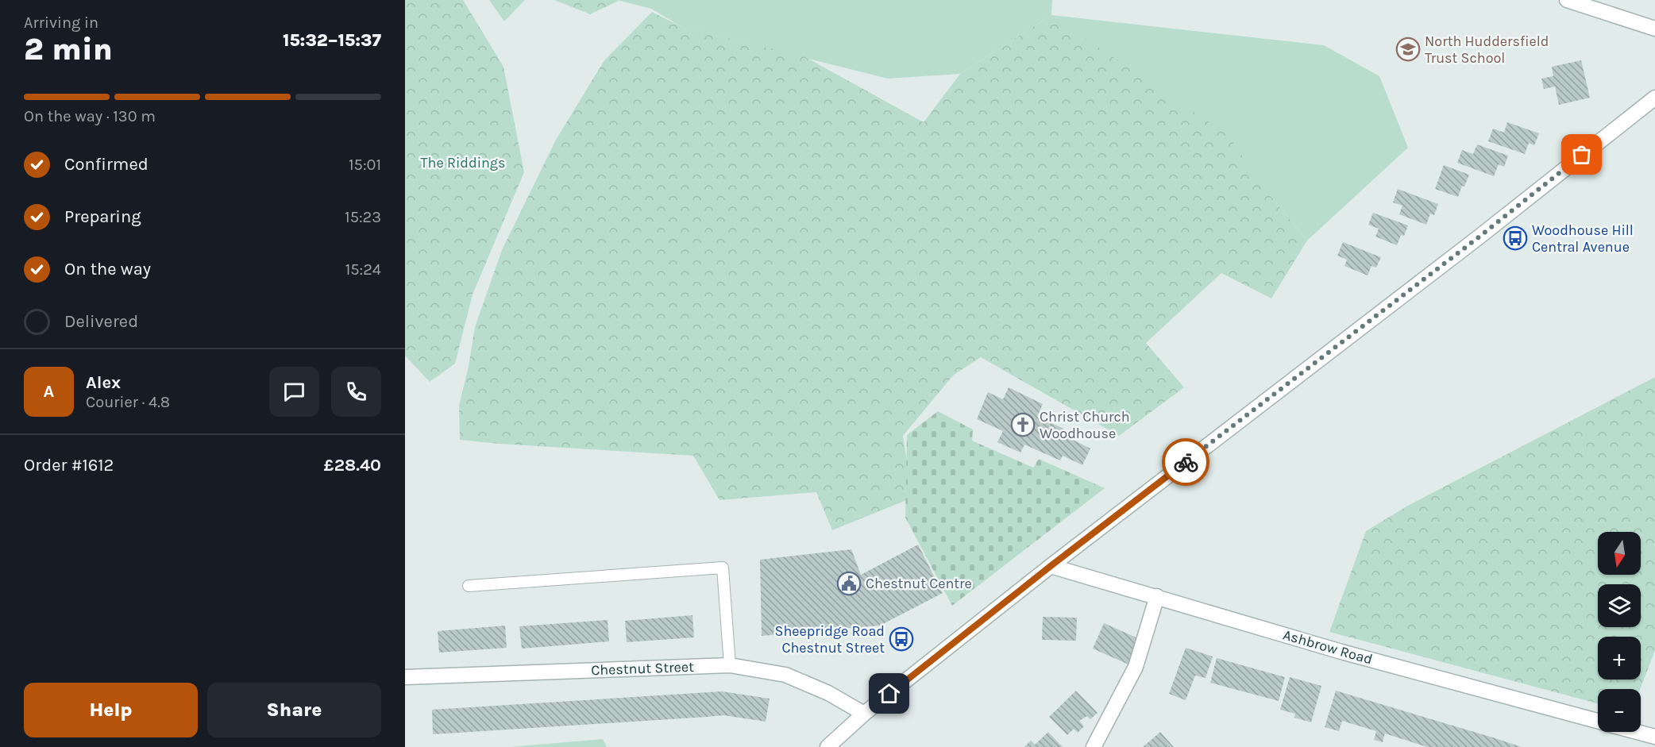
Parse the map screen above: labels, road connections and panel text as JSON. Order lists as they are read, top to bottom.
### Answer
{
  "streets": {
    "street": ["Ashbrow Road", "Chestnut Street"]
  },
  "parks": ["The Riddings"],
  "places": {
    "school or university": ["North Huddersfield Trust School"],
    "bus stop": ["Woodhouse Hill Central Avenue", "Sheepridge Road Chestnut Street"],
    "church": ["Christ Church Woodhouse"],
    "public building": ["Chestnut Centre"]
  },
  "north": "bottom",
  "page": {
    "heading": ["2 min", "Arriving in", "15:32–15:37"],
    "panel": [
      "Alex",
      "Courier · 4.8",
      "Order #1612",
      "£28.40"
    ],
    "bar": "On the way · 130 m",
    "list": [
      ["Confirmed", "15:01"],
      ["Preparing", "15:23"],
      ["On the way", "15:24"],
      "Delivered"
    ],
    "round": "A",
    "map_buttons": ["+", "−"],
    "buttons": ["Help", "Share"]
  }
}
